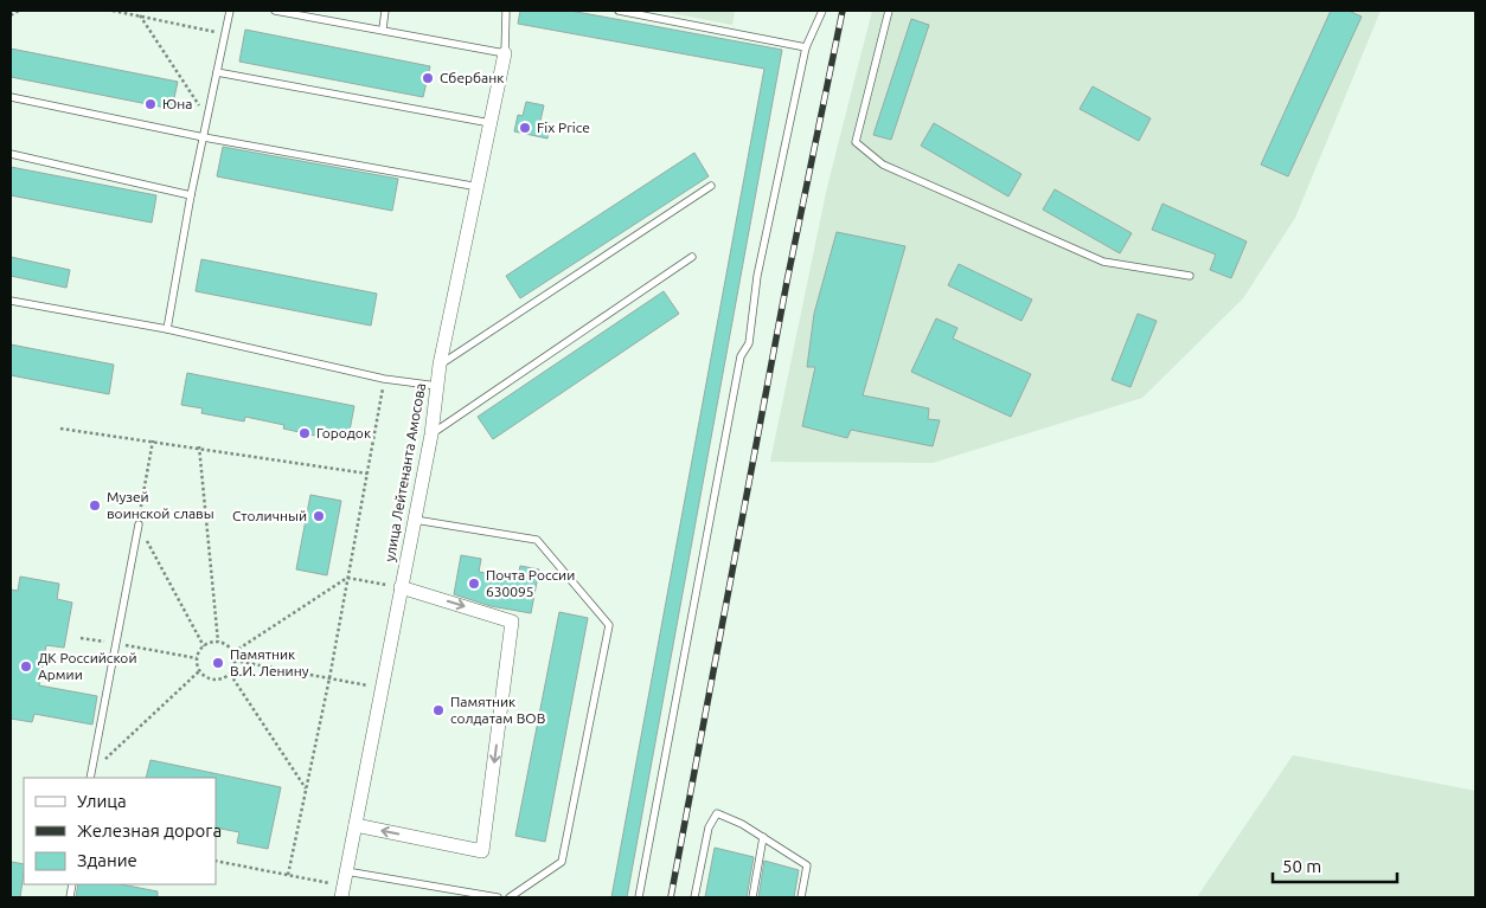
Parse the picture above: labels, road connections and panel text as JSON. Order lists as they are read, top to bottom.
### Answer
{
  "streets": {
    "street": ["улица Лейтенанта Амосова"]
  },
  "places": [
    "Сбербанк",
    "Юна",
    "Fix Price",
    "Городок",
    "Музей воинской славы",
    "Столичный",
    "Почта России 630095",
    "Памятник В.И. Ленину",
    "ДК Российской Армии",
    "Памятник солдатам ВОВ"
  ],
  "legend": ["Улица", "Железная дорога", "Здание"],
  "scale_bar": "50 m"
}
